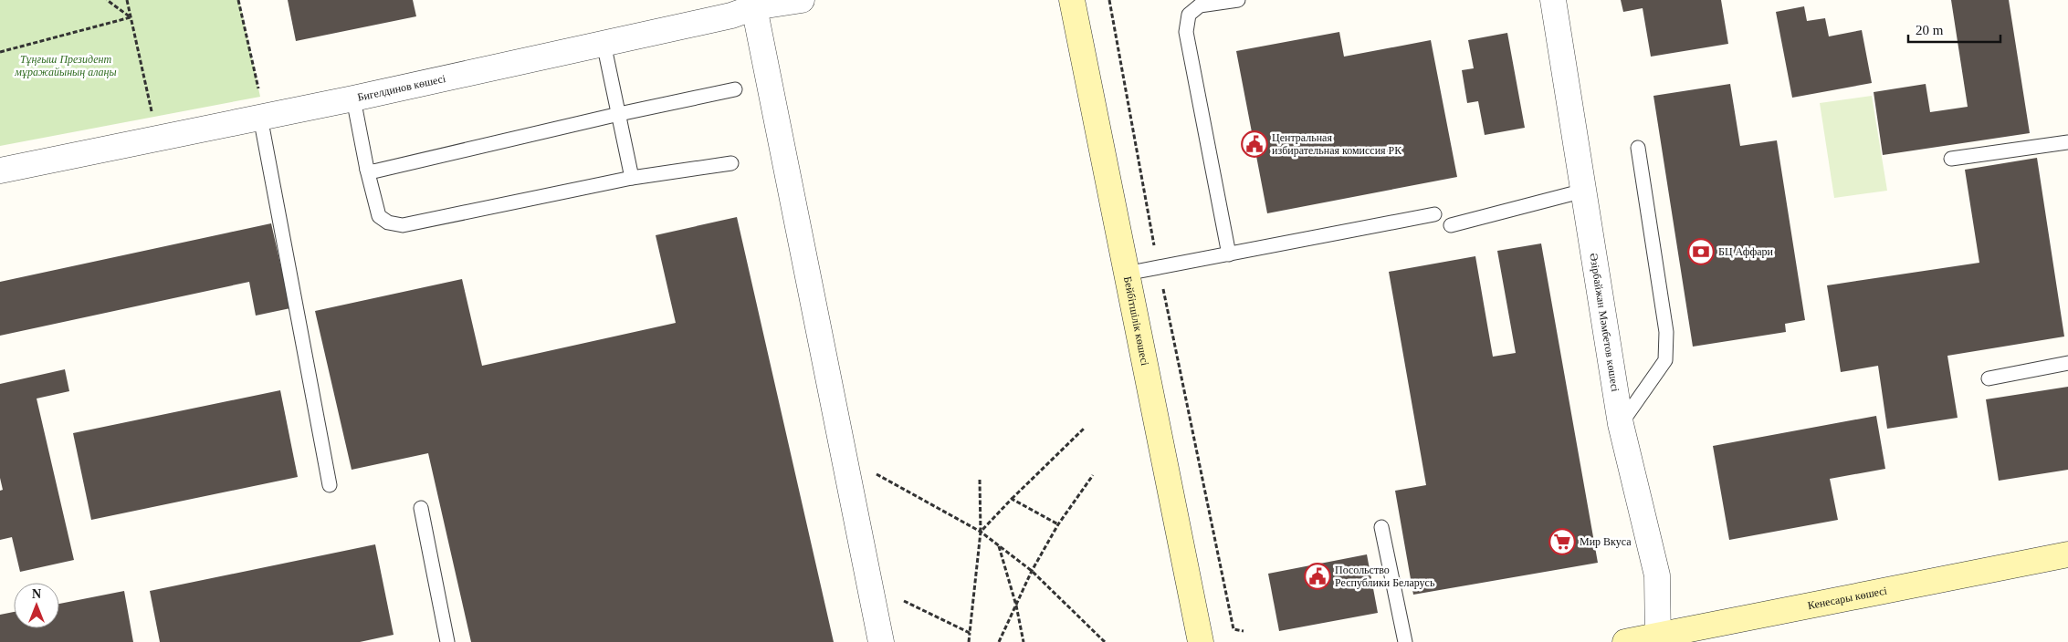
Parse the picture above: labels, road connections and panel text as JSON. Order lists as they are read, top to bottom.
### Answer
{
  "streets": {
    "main road": ["Бейбітшілік көшесі", "Кенесары көшесі"],
    "street": ["Бигелдинов көшесі", "Әзірбайжан Мәмбетов көшесі"]
  },
  "crossings": [
    ["Әзірбайжан Мәмбетов көшесі", "Кенесары көшесі"]
  ],
  "parks": ["Тұңғыш Президент мұражайының алаңы"],
  "places": {
    "public building": ["Центральная избирательная комиссия РК", "Посольство Республики Беларусь"],
    "bank": ["БЦ Аффари"],
    "supermarket": ["Мир Вкуса"]
  },
  "scale_bar": "20 m",
  "north": "top"
}
